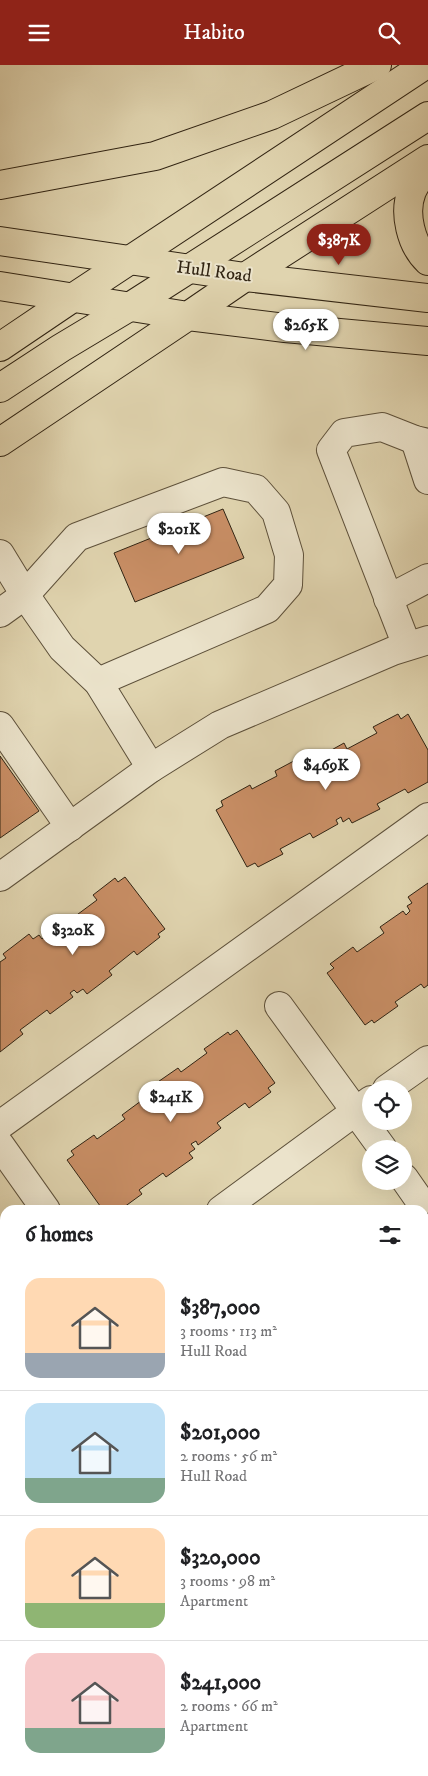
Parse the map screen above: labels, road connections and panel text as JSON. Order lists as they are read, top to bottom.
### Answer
{
  "streets": {
    "main road": ["Hull Road"]
  },
  "page": {
    "header": "Habito",
    "price": [
      "$387K",
      "$265K",
      "$201K",
      "$469K",
      "$320K",
      "$241K"
    ],
    "heading": "6 homes",
    "list": [
      {
        "name": "$387,000",
        "note": "3 rooms · 113 m² · Hull Road"
      },
      {
        "name": "$201,000",
        "note": "2 rooms · 56 m² · Hull Road"
      },
      {
        "name": "$320,000",
        "note": "3 rooms · 98 m² · Apartment"
      },
      {
        "name": "$241,000",
        "note": "2 rooms · 66 m² · Apartment"
      }
    ]
  }
}
